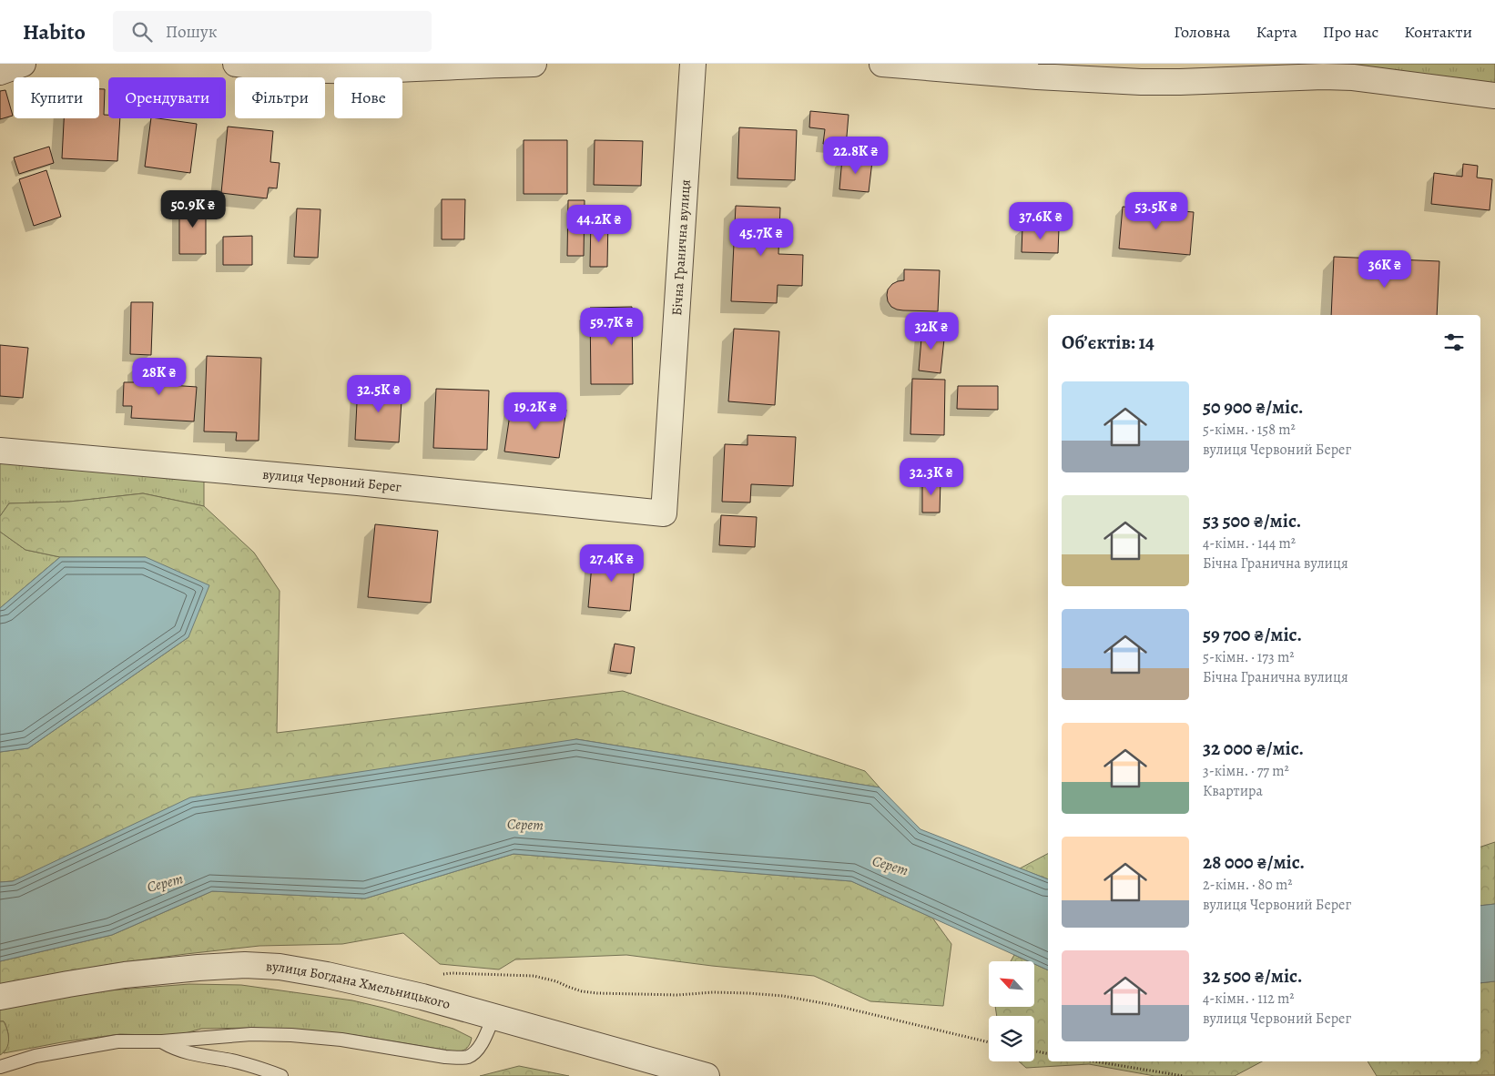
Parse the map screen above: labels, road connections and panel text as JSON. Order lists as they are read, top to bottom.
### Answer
{
  "streets": {
    "street": ["Бічна Гранична вулиця", "вулиця Червоний Берег", "вулиця Богдана Хмельницького"]
  },
  "crossings": [
    ["Бічна Гранична вулиця", "вулиця Червоний Берег"]
  ],
  "water": ["Серет"],
  "north": "top left",
  "page": {
    "header": "Habito",
    "search": "Пошук",
    "nav": [
      "Головна",
      "Карта",
      "Про нас",
      "Контакти"
    ],
    "chip": [
      "Купити",
      "Орендувати",
      "Фільтри",
      "Нове"
    ],
    "price": [
      "22.8K ₴",
      "50.9K ₴",
      "53.5K ₴",
      "37.6K ₴",
      "44.2K ₴",
      "45.7K ₴",
      "36K ₴",
      "59.7K ₴",
      "32K ₴",
      "28K ₴",
      "32.5K ₴",
      "19.2K ₴",
      "32.3K ₴",
      "27.4K ₴"
    ],
    "heading": "Об’єктів: 14",
    "list": [
      {
        "name": "50 900 ₴/міс.",
        "note": "5-кімн. · 158 m² · вулиця Червоний Берег"
      },
      {
        "name": "53 500 ₴/міс.",
        "note": "4-кімн. · 144 m² · Бічна Гранична вулиця"
      },
      {
        "name": "59 700 ₴/міс.",
        "note": "5-кімн. · 173 m² · Бічна Гранична вулиця"
      },
      {
        "name": "32 000 ₴/міс.",
        "note": "3-кімн. · 77 m² · Квартира"
      },
      {
        "name": "28 000 ₴/міс.",
        "note": "2-кімн. · 80 m² · вулиця Червоний Берег"
      },
      {
        "name": "32 500 ₴/міс.",
        "note": "4-кімн. · 112 m² · вулиця Червоний Берег"
      }
    ]
  }
}
